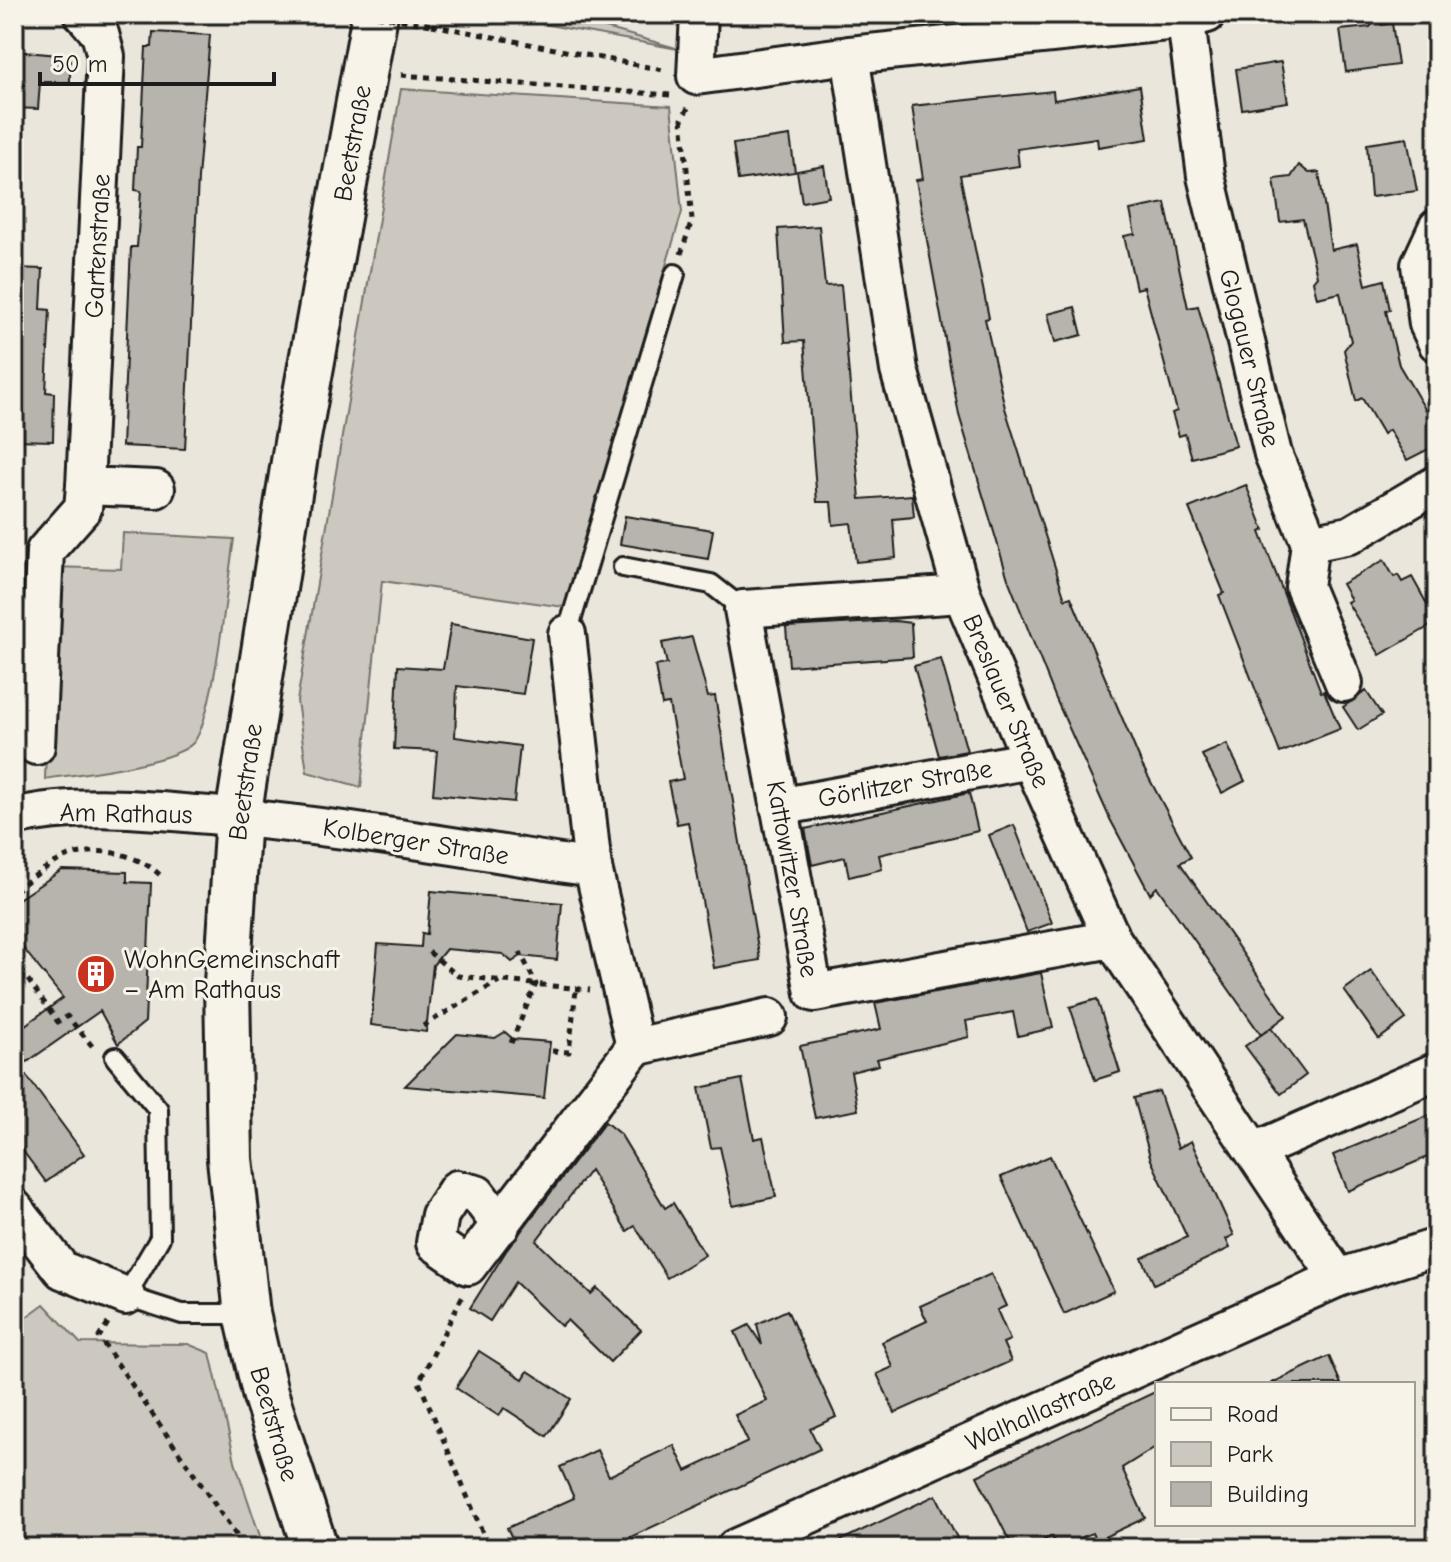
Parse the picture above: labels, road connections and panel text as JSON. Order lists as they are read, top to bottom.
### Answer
{
  "streets": {
    "main road": ["Beetstraße"],
    "street": [
      "Gartenstraße",
      "Glogauer Straße",
      "Breslauer Straße",
      "Görlitzer Straße",
      "Am Rathaus",
      "Kolberger Straße",
      "Kattowitzer Straße",
      "Walhallastraße"
    ]
  },
  "crossings": [
    ["Beetstraße", "Am Rathaus"],
    ["Beetstraße", "Kolberger Straße"],
    ["Breslauer Straße", "Görlitzer Straße"],
    ["Breslauer Straße", "Kattowitzer Straße"],
    ["Breslauer Straße", "Walhallastraße"],
    ["Görlitzer Straße", "Kattowitzer Straße"],
    ["Am Rathaus", "Kolberger Straße"]
  ],
  "places": {
    "building": ["WohnGemeinschaft – Am Rathaus"]
  },
  "legend": ["Road", "Park", "Building"],
  "scale_bar": "50 m"
}
